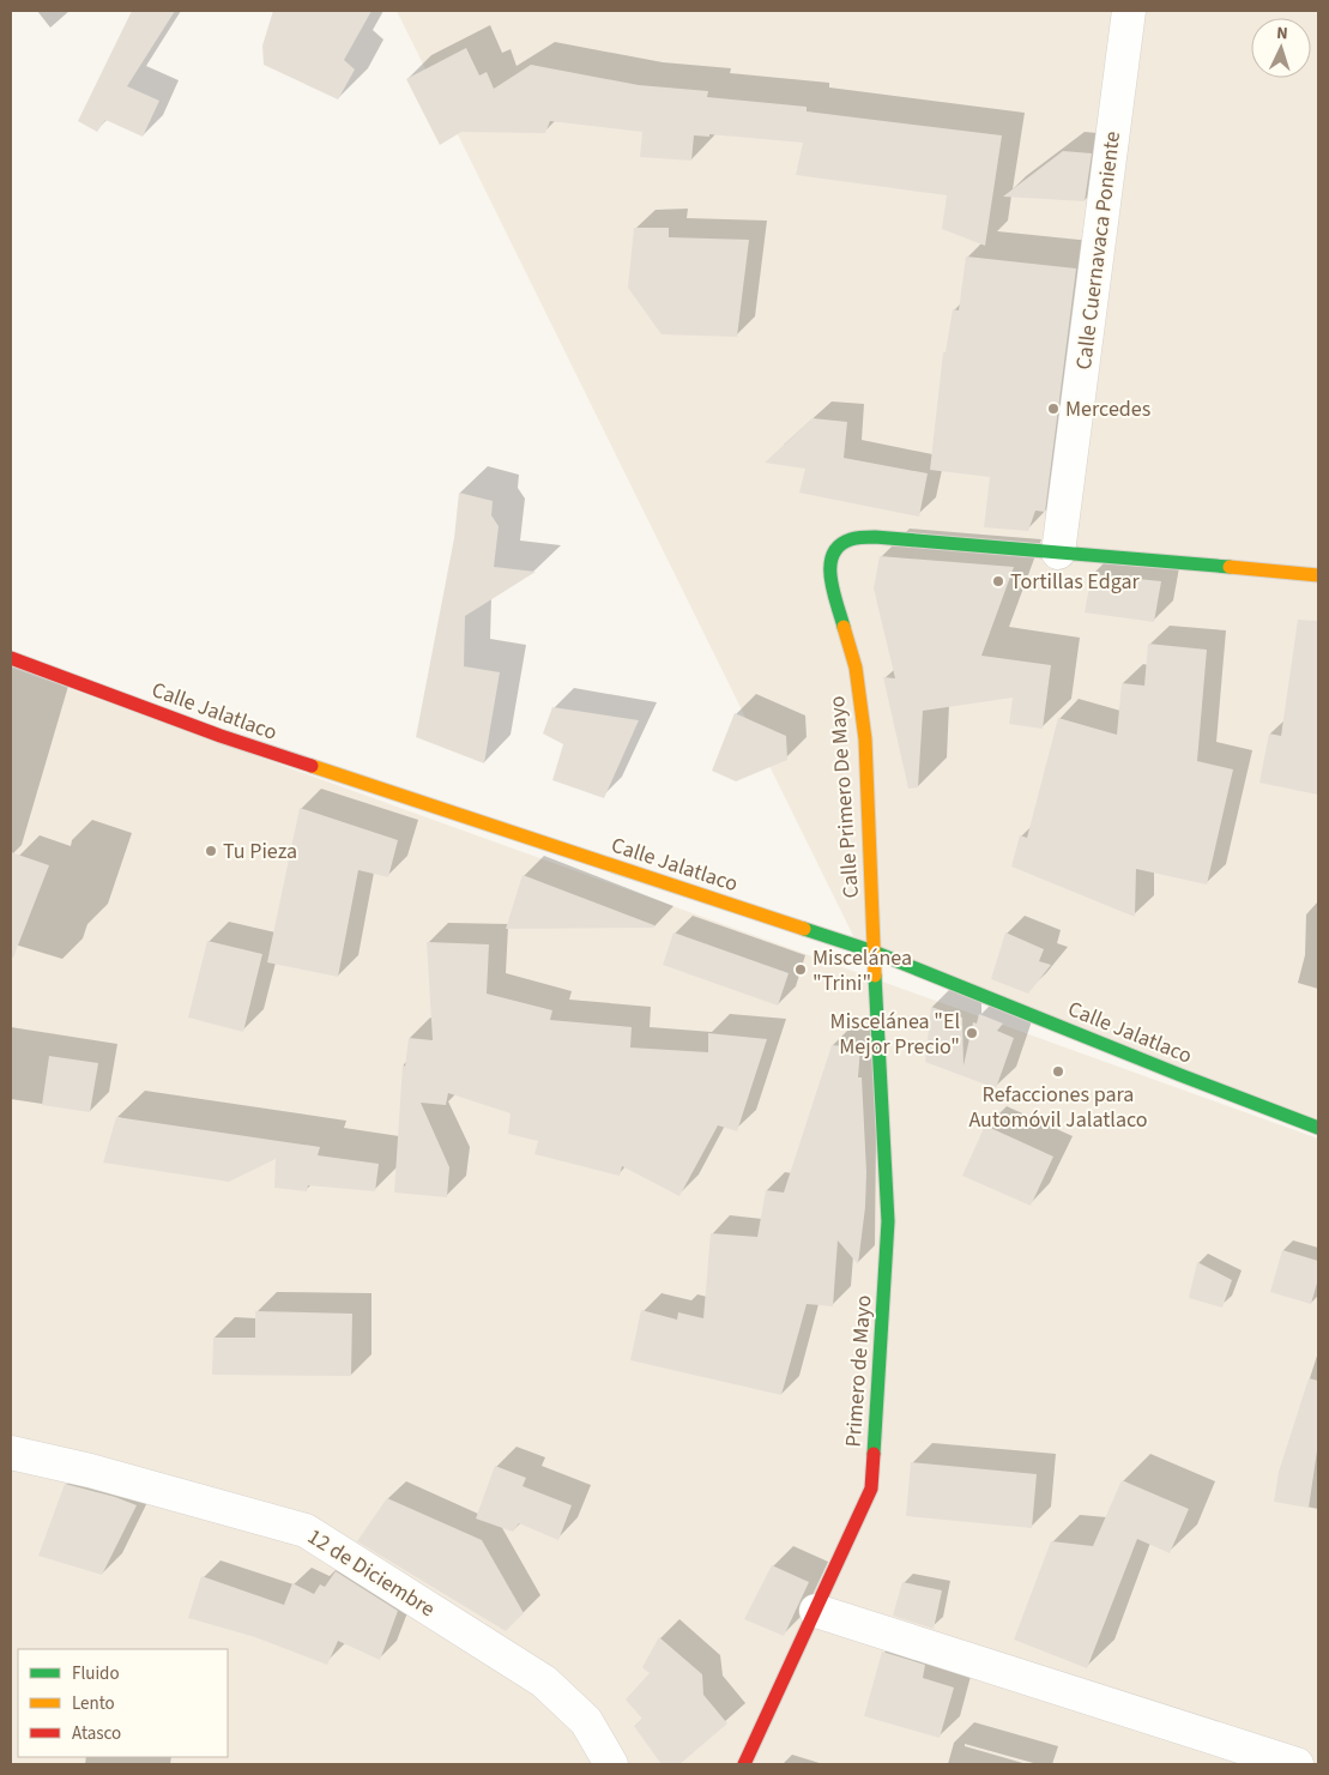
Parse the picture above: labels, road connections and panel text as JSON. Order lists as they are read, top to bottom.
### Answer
{
  "streets": {
    "street": [
      "Calle Cuernavaca Poniente",
      "Calle Jalatlaco",
      "Calle Primero De Mayo",
      "Primero de Mayo",
      "12 de Diciembre"
    ]
  },
  "crossings": [
    ["Calle Cuernavaca Poniente", "Calle Primero De Mayo"],
    ["Calle Jalatlaco", "Calle Primero De Mayo"],
    ["Calle Jalatlaco", "Primero de Mayo"],
    ["Calle Primero De Mayo", "Primero de Mayo"]
  ],
  "places": [
    "Mercedes",
    "Tortillas Edgar",
    "Tu Pieza",
    "Miscelánea \"Trini\"",
    "Miscelánea \"El Mejor Precio\"",
    "Refacciones para Automóvil Jalatlaco"
  ],
  "legend": ["Fluido", "Lento", "Atasco"],
  "north": "top"
}
